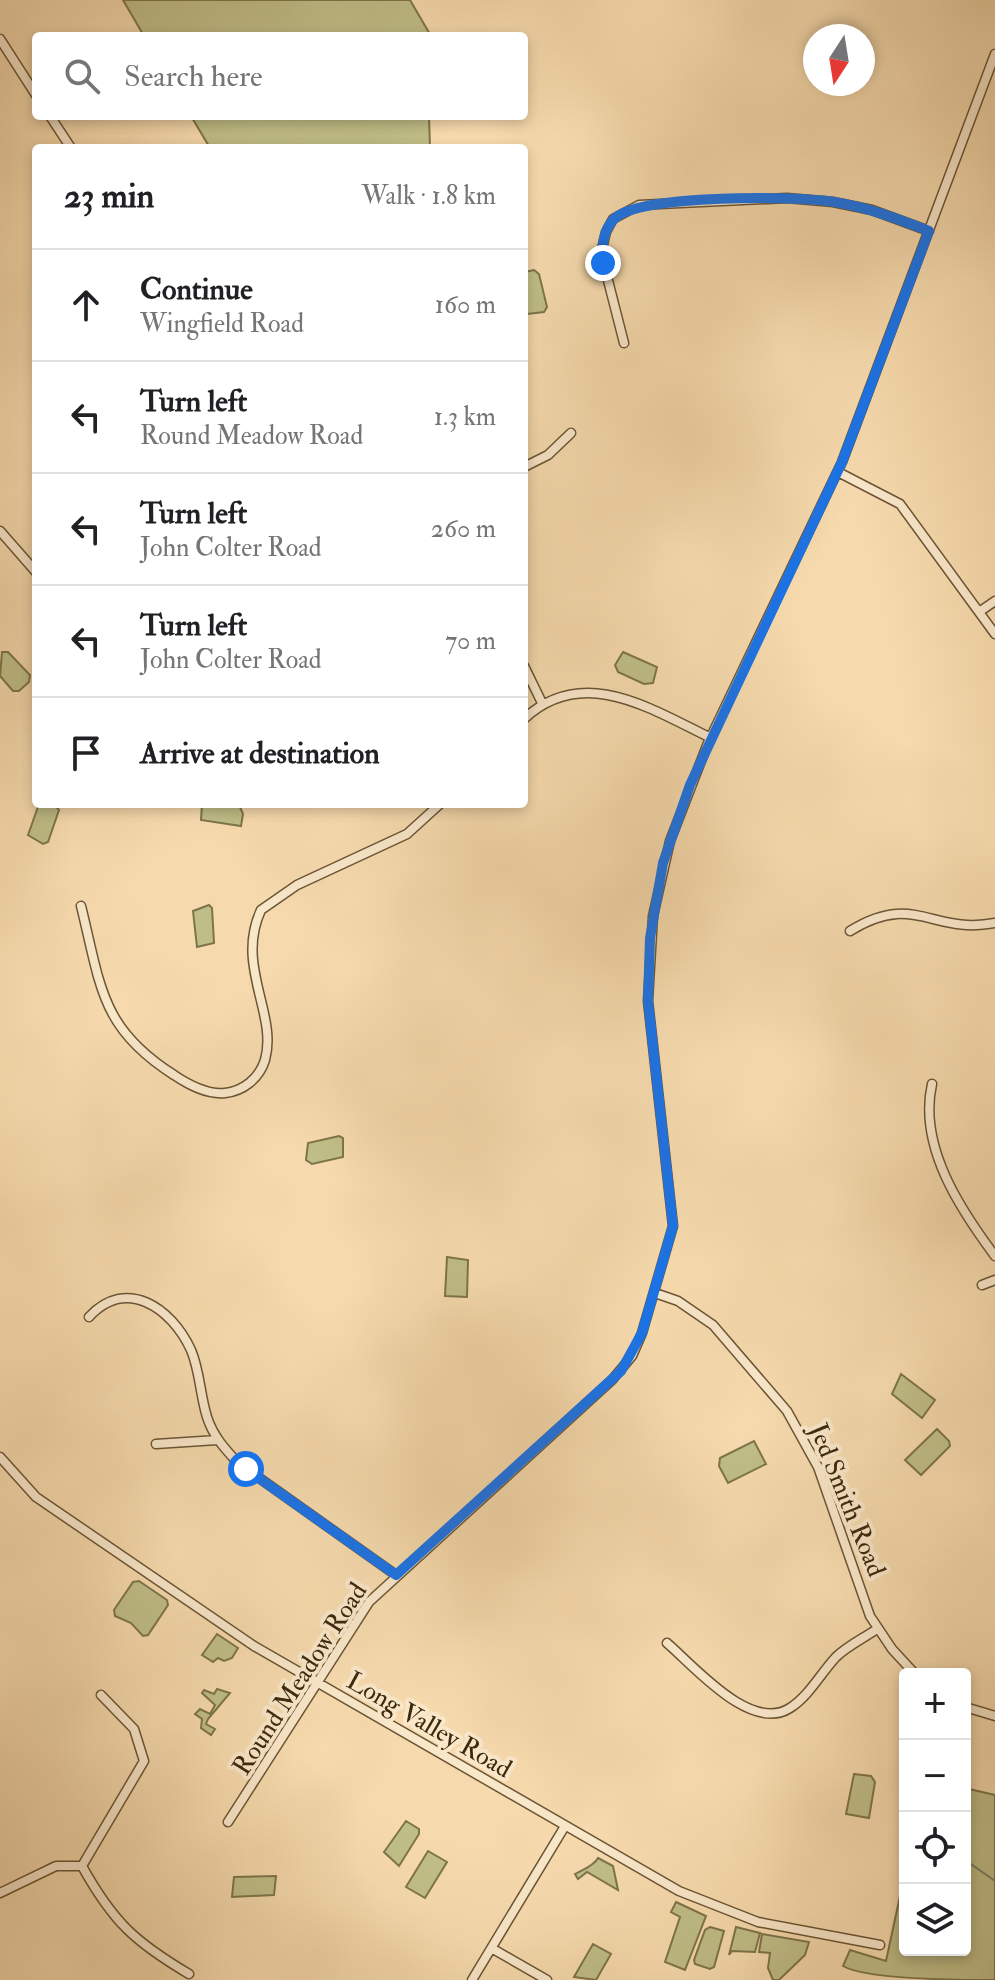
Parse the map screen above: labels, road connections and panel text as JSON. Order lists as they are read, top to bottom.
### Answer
{
  "streets": {
    "street": ["Jed Smith Road", "Round Meadow Road", "Long Valley Road"]
  },
  "crossings": [
    ["Jed Smith Road", "Round Meadow Road"],
    ["Round Meadow Road", "Long Valley Road"]
  ],
  "north": "bottom",
  "page": {
    "search": "Search here",
    "heading": ["23 min", "Walk · 1.8 km"],
    "list": [
      ["Continue", "Wingfield Road", "160 m"],
      ["Turn left", "Round Meadow Road", "1.3 km"],
      ["Turn left", "John Colter Road", "260 m"],
      ["Turn left", "John Colter Road", "70 m"],
      "Arrive at destination"
    ],
    "map_buttons": ["+", "−"]
  }
}
